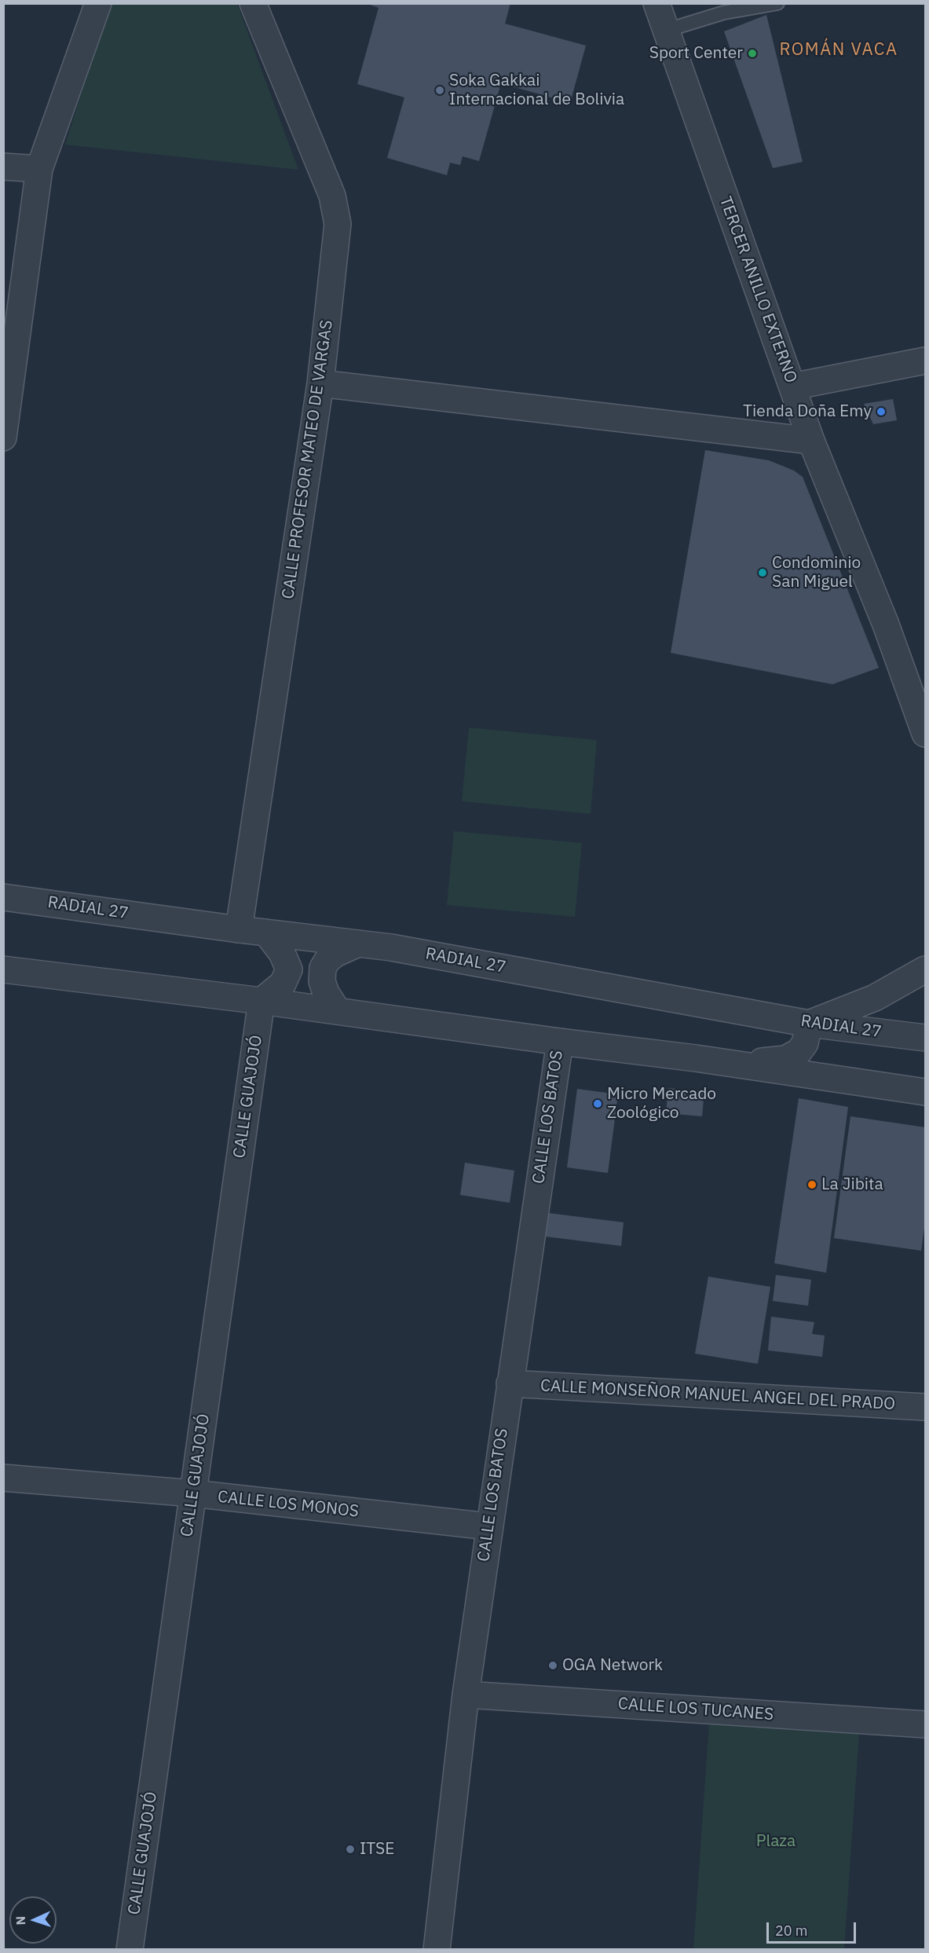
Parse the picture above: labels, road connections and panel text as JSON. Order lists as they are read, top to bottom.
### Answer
{
  "streets": {
    "street": [
      "TERCER ANILLO EXTERNO",
      "CALLE PROFESOR MATEO DE VARGAS",
      "RADIAL 27",
      "CALLE GUAJOJÓ",
      "CALLE LOS BATOS",
      "CALLE MONSEÑOR MANUEL ANGEL DEL PRADO",
      "CALLE LOS MONOS",
      "CALLE LOS TUCANES"
    ]
  },
  "crossings": [
    ["CALLE PROFESOR MATEO DE VARGAS", "RADIAL 27"],
    ["CALLE GUAJOJÓ", "CALLE LOS MONOS"],
    ["CALLE LOS BATOS", "CALLE MONSEÑOR MANUEL ANGEL DEL PRADO"],
    ["CALLE LOS BATOS", "CALLE LOS MONOS"],
    ["CALLE LOS BATOS", "CALLE LOS TUCANES"]
  ],
  "districts": ["ROMÁN VACA"],
  "parks": ["Plaza"],
  "places": [
    "Sport Center",
    "Soka Gakkai Internacional de Bolivia",
    "Tienda Doña Emy",
    "Condominio San Miguel",
    "Micro Mercado Zoológico",
    "La Jibita",
    "OGA Network",
    "ITSE"
  ],
  "scale_bar": "20 m",
  "north": "left"
}
